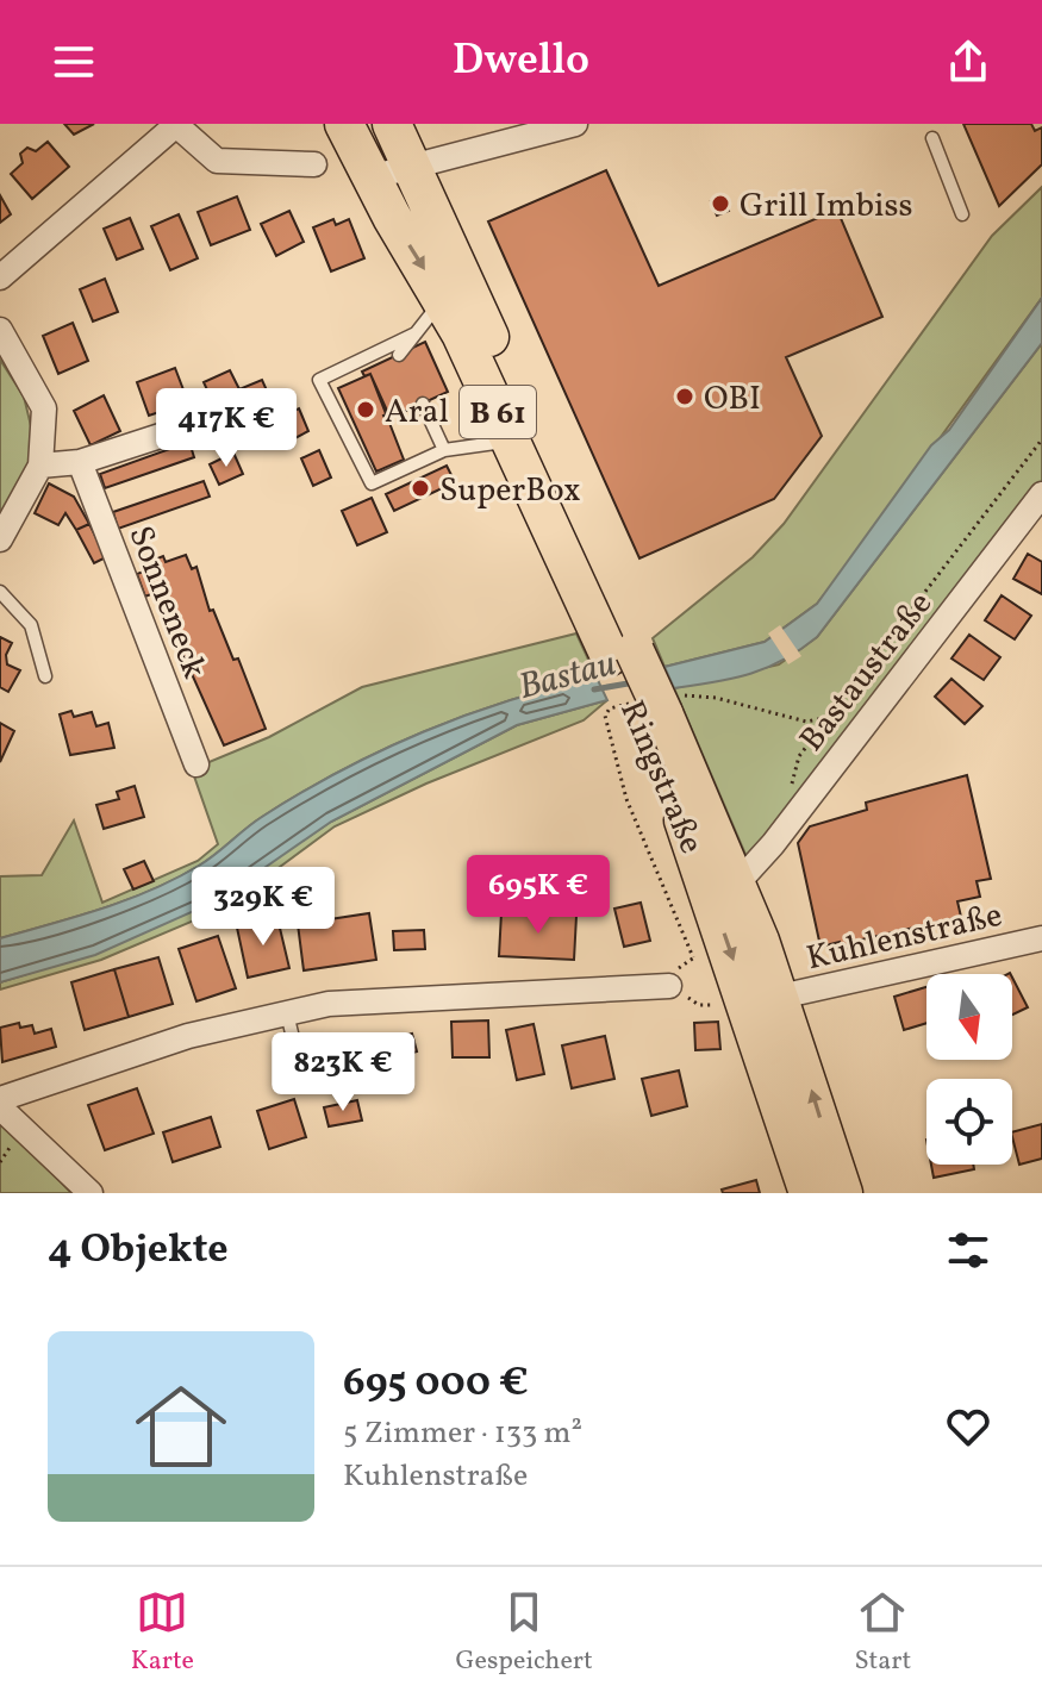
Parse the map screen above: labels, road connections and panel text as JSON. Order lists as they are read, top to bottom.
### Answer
{
  "streets": {
    "main road": ["B 61", "Ringstraße"],
    "street": ["Sonneneck", "Bastaustraße", "Kuhlenstraße"]
  },
  "crossings": [
    ["Bastaustraße", "Ringstraße"],
    ["Ringstraße", "Kuhlenstraße"]
  ],
  "water": ["Bastau"],
  "places": [
    "Grill Imbiss",
    "OBI",
    "Aral",
    "SuperBox"
  ],
  "north": "bottom",
  "page": {
    "header": "Dwello",
    "price": [
      "417K €",
      "695K €",
      "329K €",
      "823K €"
    ],
    "heading": "4 Objekte",
    "list": [
      {
        "name": "695 000 €",
        "note": "5 Zimmer · 133 m² · Kuhlenstraße"
      }
    ],
    "tabs": ["Karte", "Gespeichert", "Start"]
  }
}
